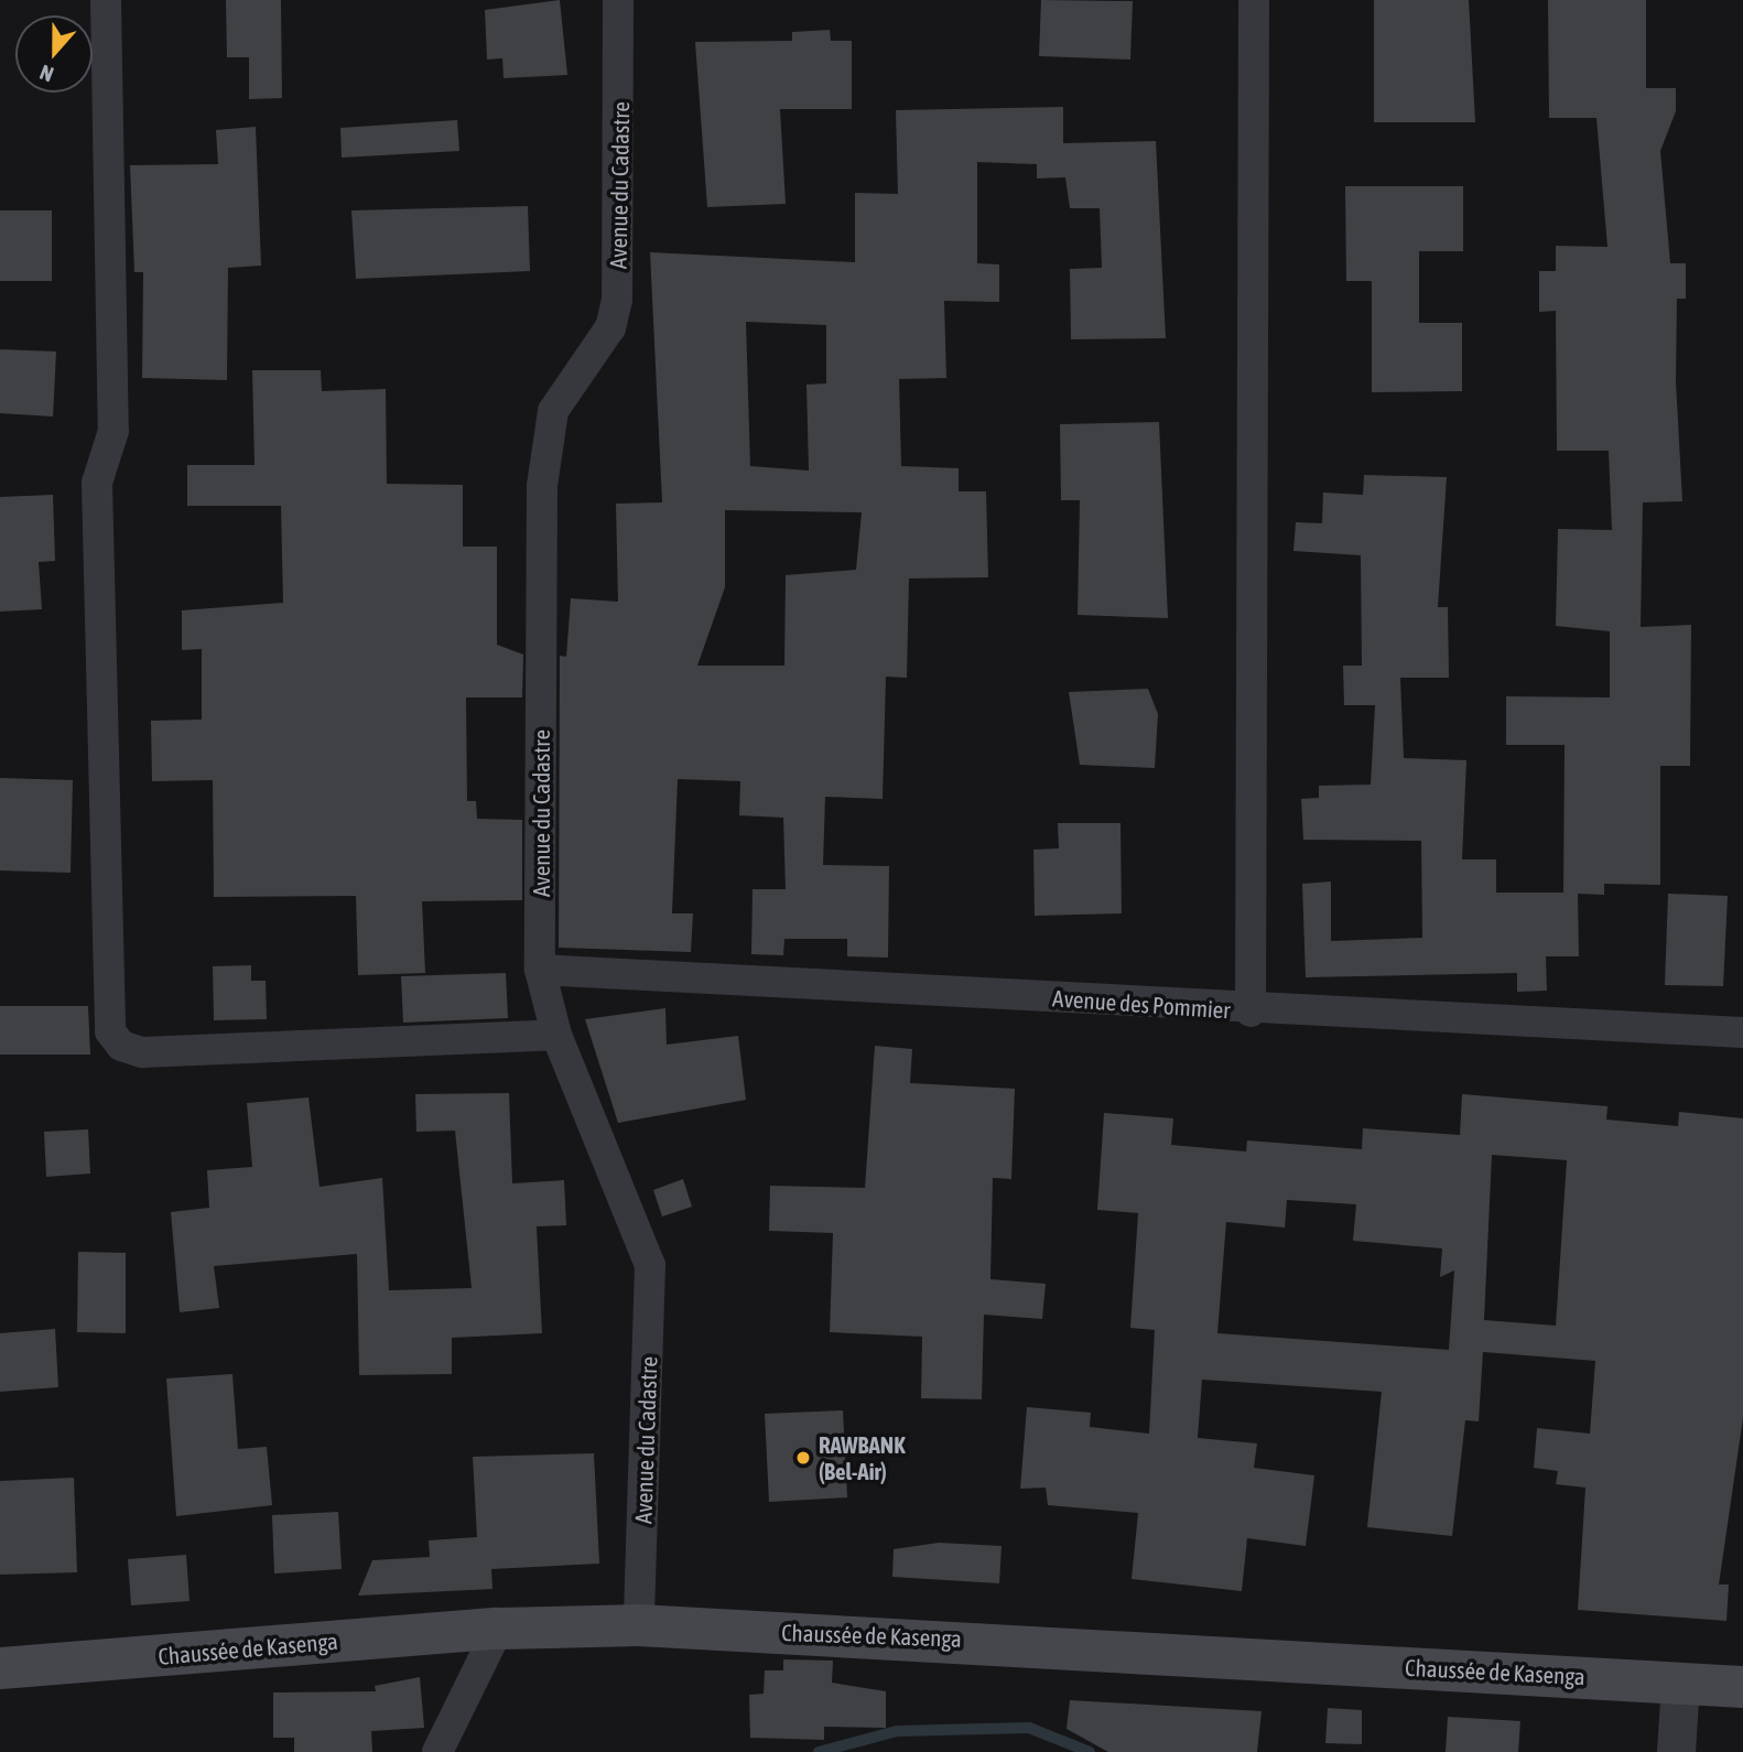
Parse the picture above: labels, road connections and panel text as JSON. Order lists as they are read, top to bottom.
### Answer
{
  "streets": {
    "main road": ["Chaussée de Kasenga"],
    "street": ["Avenue du Cadastre", "Avenue des Pommier"]
  },
  "crossings": [
    ["Avenue du Cadastre", "Avenue des Pommier"],
    ["Avenue du Cadastre", "Chaussée de Kasenga"]
  ],
  "places": ["RAWBANK (Bel-Air)"],
  "north": "bottom"
}
